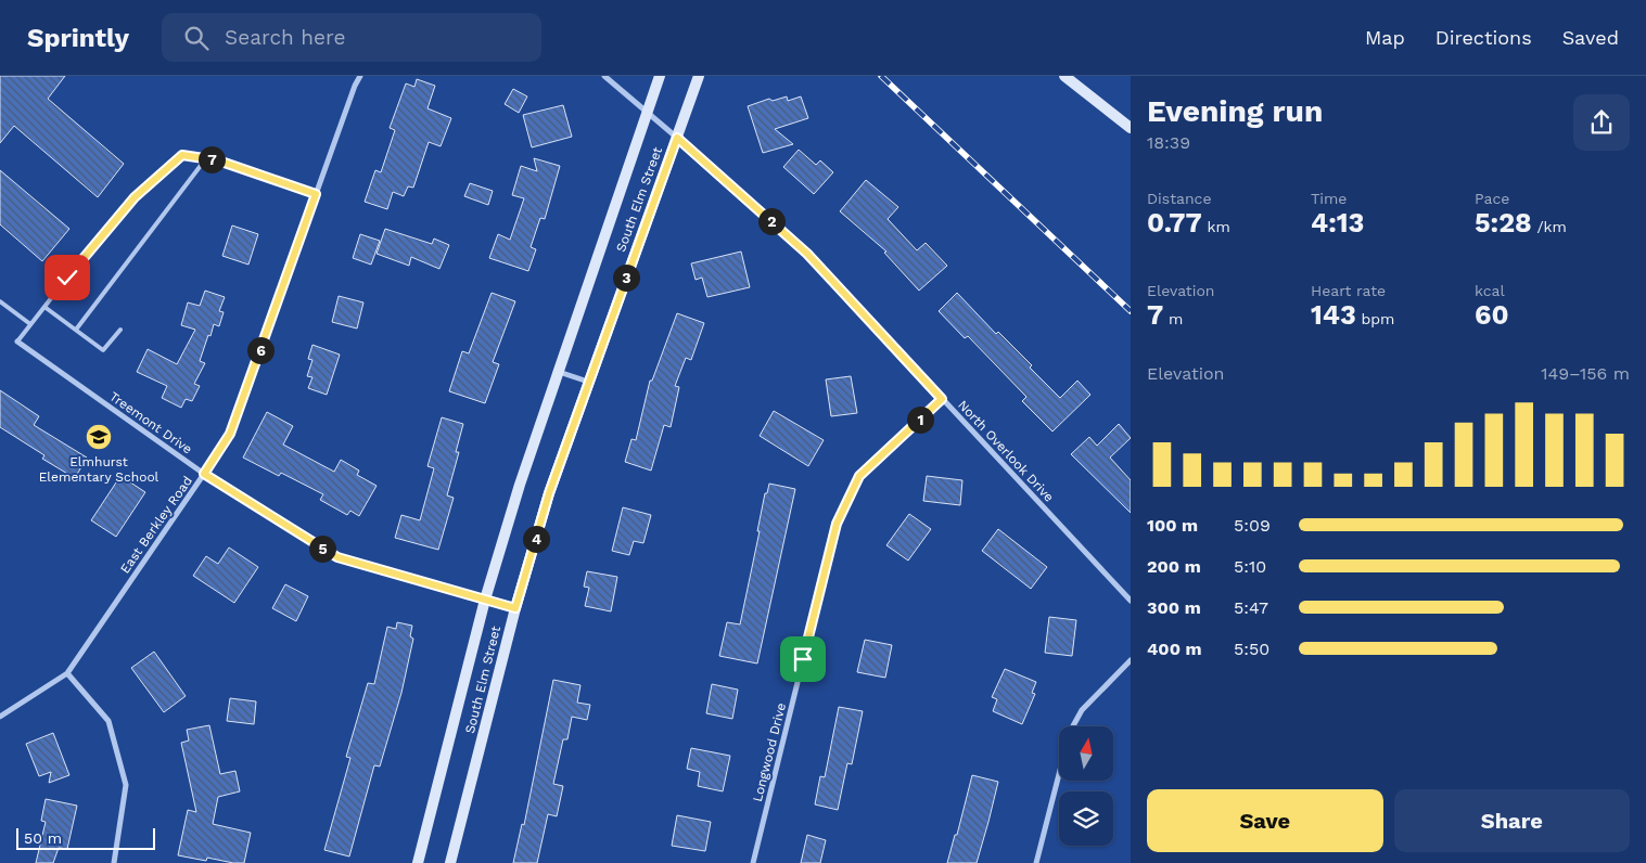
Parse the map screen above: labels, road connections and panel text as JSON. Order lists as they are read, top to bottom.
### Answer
{
  "streets": {
    "street": [
      "South Elm Street",
      "Treemont Drive",
      "North Overlook Drive",
      "East Berkley Road",
      "Longwood Drive"
    ]
  },
  "crossings": [
    ["South Elm Street", "Treemont Drive"],
    ["South Elm Street", "North Overlook Drive"],
    ["Treemont Drive", "East Berkley Road"],
    ["North Overlook Drive", "Longwood Drive"]
  ],
  "places": {
    "school or university": ["Elmhurst Elementary School"]
  },
  "scale_bar": "50 m",
  "north": "top",
  "page": {
    "header": "Sprintly",
    "search": "Search here",
    "nav": ["Map", "Directions", "Saved"],
    "heading": ["Evening run", "18:39"],
    "pins": [
      "7",
      "2",
      "3",
      "6",
      "1",
      "4",
      "5"
    ],
    "stats": [
      ["Distance", "0.77 km"],
      ["Time", "4:13"],
      ["Pace", "5:28 /km"],
      ["Elevation", "7 m"],
      ["Heart rate", "143 bpm"],
      ["kcal", "60"]
    ],
    "chart": ["Elevation", "149–156 m"],
    "list": [
      {
        "name": "100 m",
        "note": "5:09"
      },
      {
        "name": "200 m",
        "note": "5:10"
      },
      {
        "name": "300 m",
        "note": "5:47"
      },
      {
        "name": "400 m",
        "note": "5:50"
      }
    ],
    "buttons": ["Save", "Share"],
    "scale": "50 m"
  }
}
